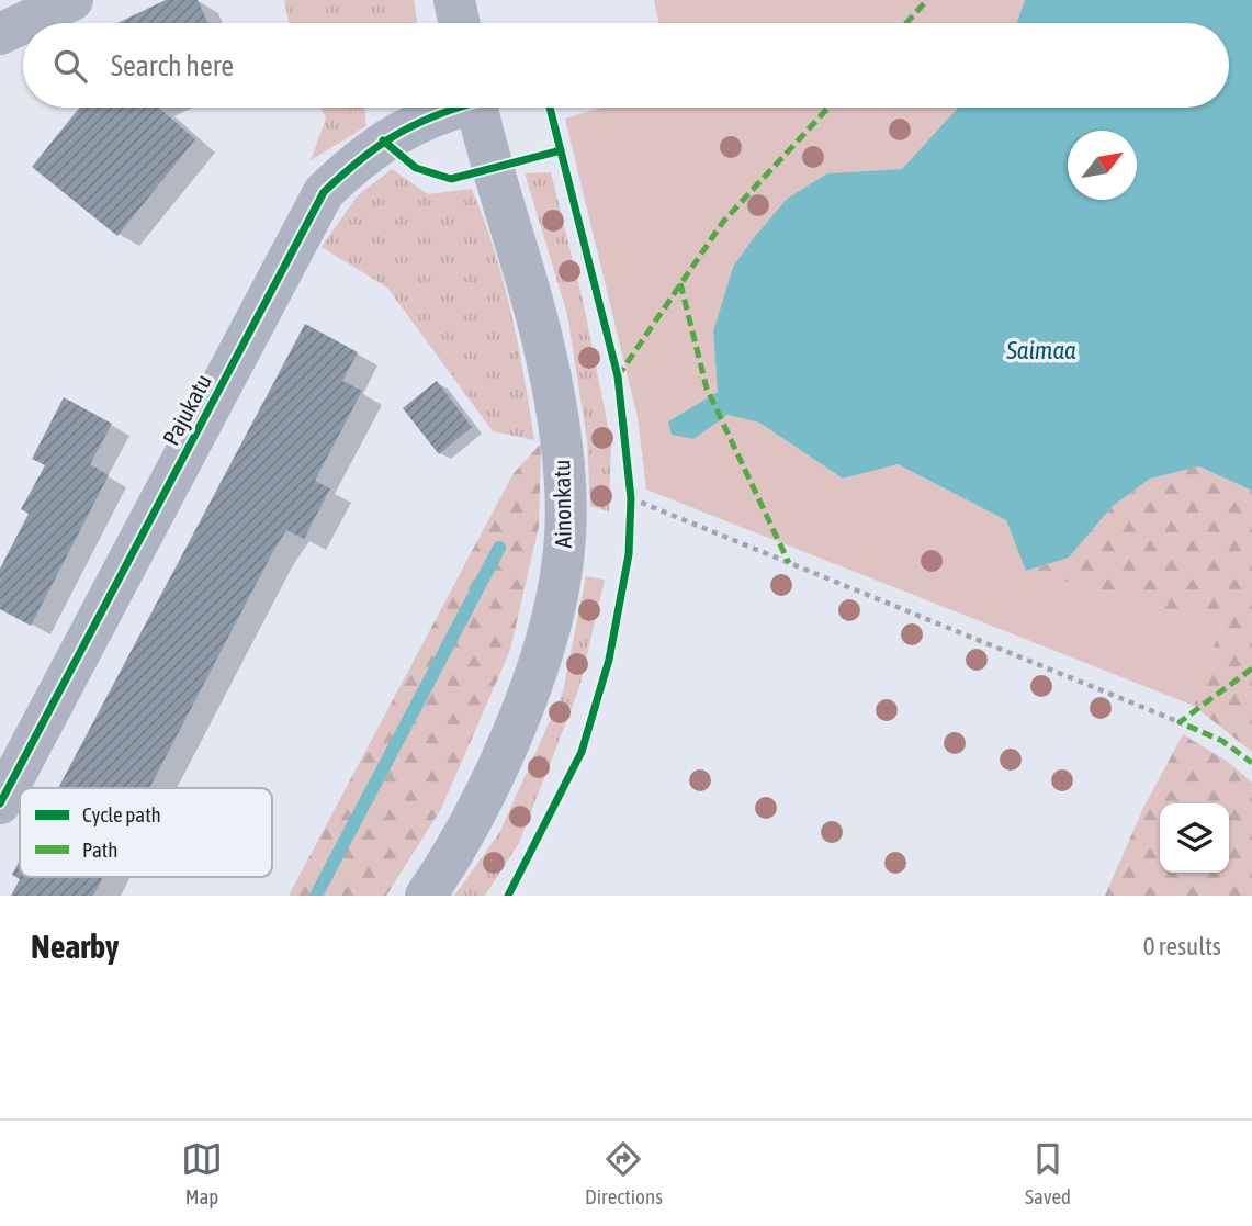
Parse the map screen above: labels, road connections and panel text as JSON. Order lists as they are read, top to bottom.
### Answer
{
  "streets": {
    "street": ["Pajukatu", "Ainonkatu"]
  },
  "water": ["Saimaa"],
  "legend": ["Cycle path", "Path"],
  "north": "top right",
  "page": {
    "search": "Search here",
    "heading": ["Nearby", "0 results"],
    "nav": ["Map", "Directions", "Saved"]
  }
}
